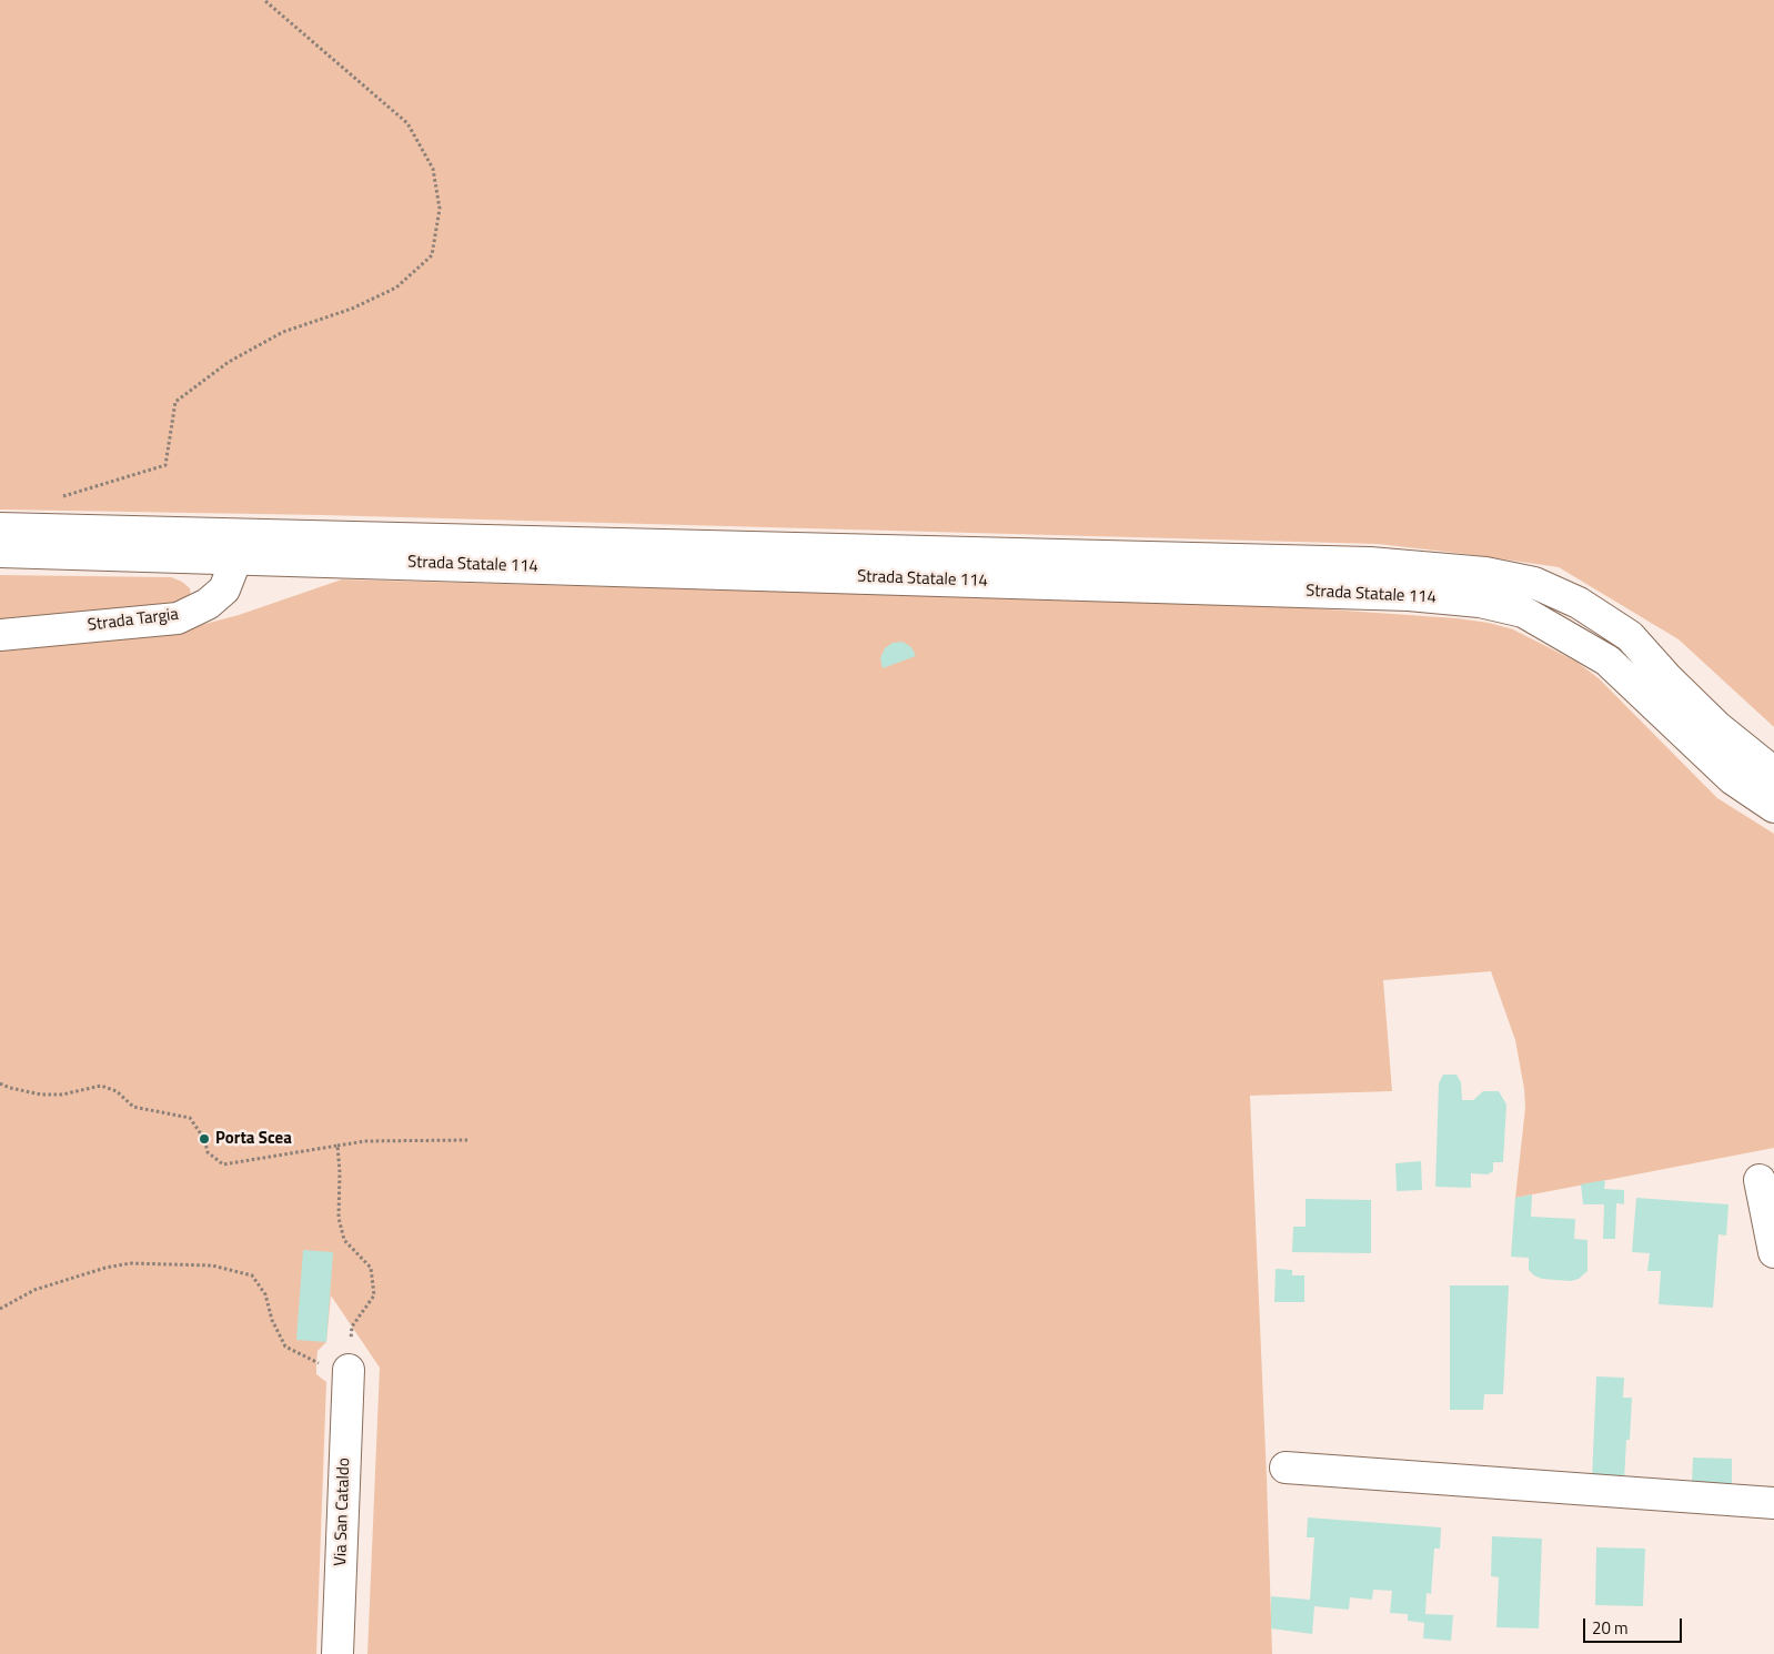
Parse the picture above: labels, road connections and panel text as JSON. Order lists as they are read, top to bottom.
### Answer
{
  "streets": {
    "main road": ["Strada Statale 114", "Strada Targia", "Via San Cataldo"]
  },
  "crossings": [
    ["Strada Statale 114", "Strada Targia"]
  ],
  "places": ["Porta Scea"],
  "scale_bar": "20 m"
}
